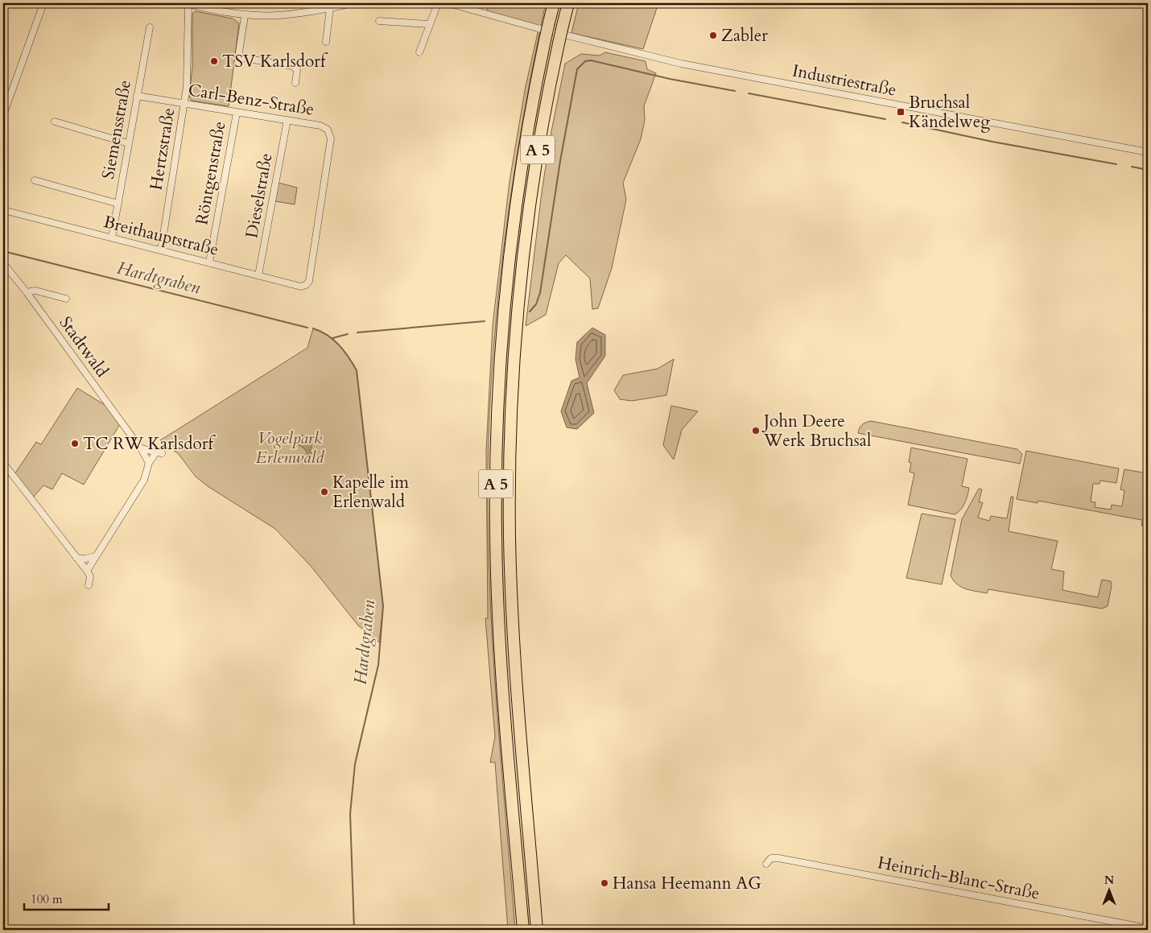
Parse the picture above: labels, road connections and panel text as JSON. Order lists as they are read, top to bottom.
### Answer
{
  "streets": {
    "highway": ["A 5"],
    "street": [
      "Industriestraße",
      "Carl-Benz-Straße",
      "Siemensstraße",
      "Hertzstraße",
      "Röntgenstraße",
      "Dieselstraße",
      "Breithauptstraße",
      "Stadtwald",
      "Heinrich-Blanc-Straße"
    ]
  },
  "crossings": [
    ["Carl-Benz-Straße", "Siemensstraße"],
    ["Carl-Benz-Straße", "Hertzstraße"],
    ["Carl-Benz-Straße", "Röntgenstraße"],
    ["Carl-Benz-Straße", "Dieselstraße"],
    ["Carl-Benz-Straße", "Breithauptstraße"],
    ["Siemensstraße", "Breithauptstraße"],
    ["Hertzstraße", "Breithauptstraße"],
    ["Röntgenstraße", "Breithauptstraße"],
    ["Dieselstraße", "Breithauptstraße"]
  ],
  "water": ["Hardtgraben"],
  "parks": ["Vogelpark Erlenwald"],
  "places": {
    "other": [
      "Zabler",
      "TSV Karlsdorf",
      "John Deere Werk Bruchsal",
      "TC RW Karlsdorf",
      "Kapelle im Erlenwald",
      "Hansa Heemann AG"
    ],
    "transit": ["Bruchsal Kändelweg"]
  },
  "scale_bar": "100 m",
  "north": "top"
}
